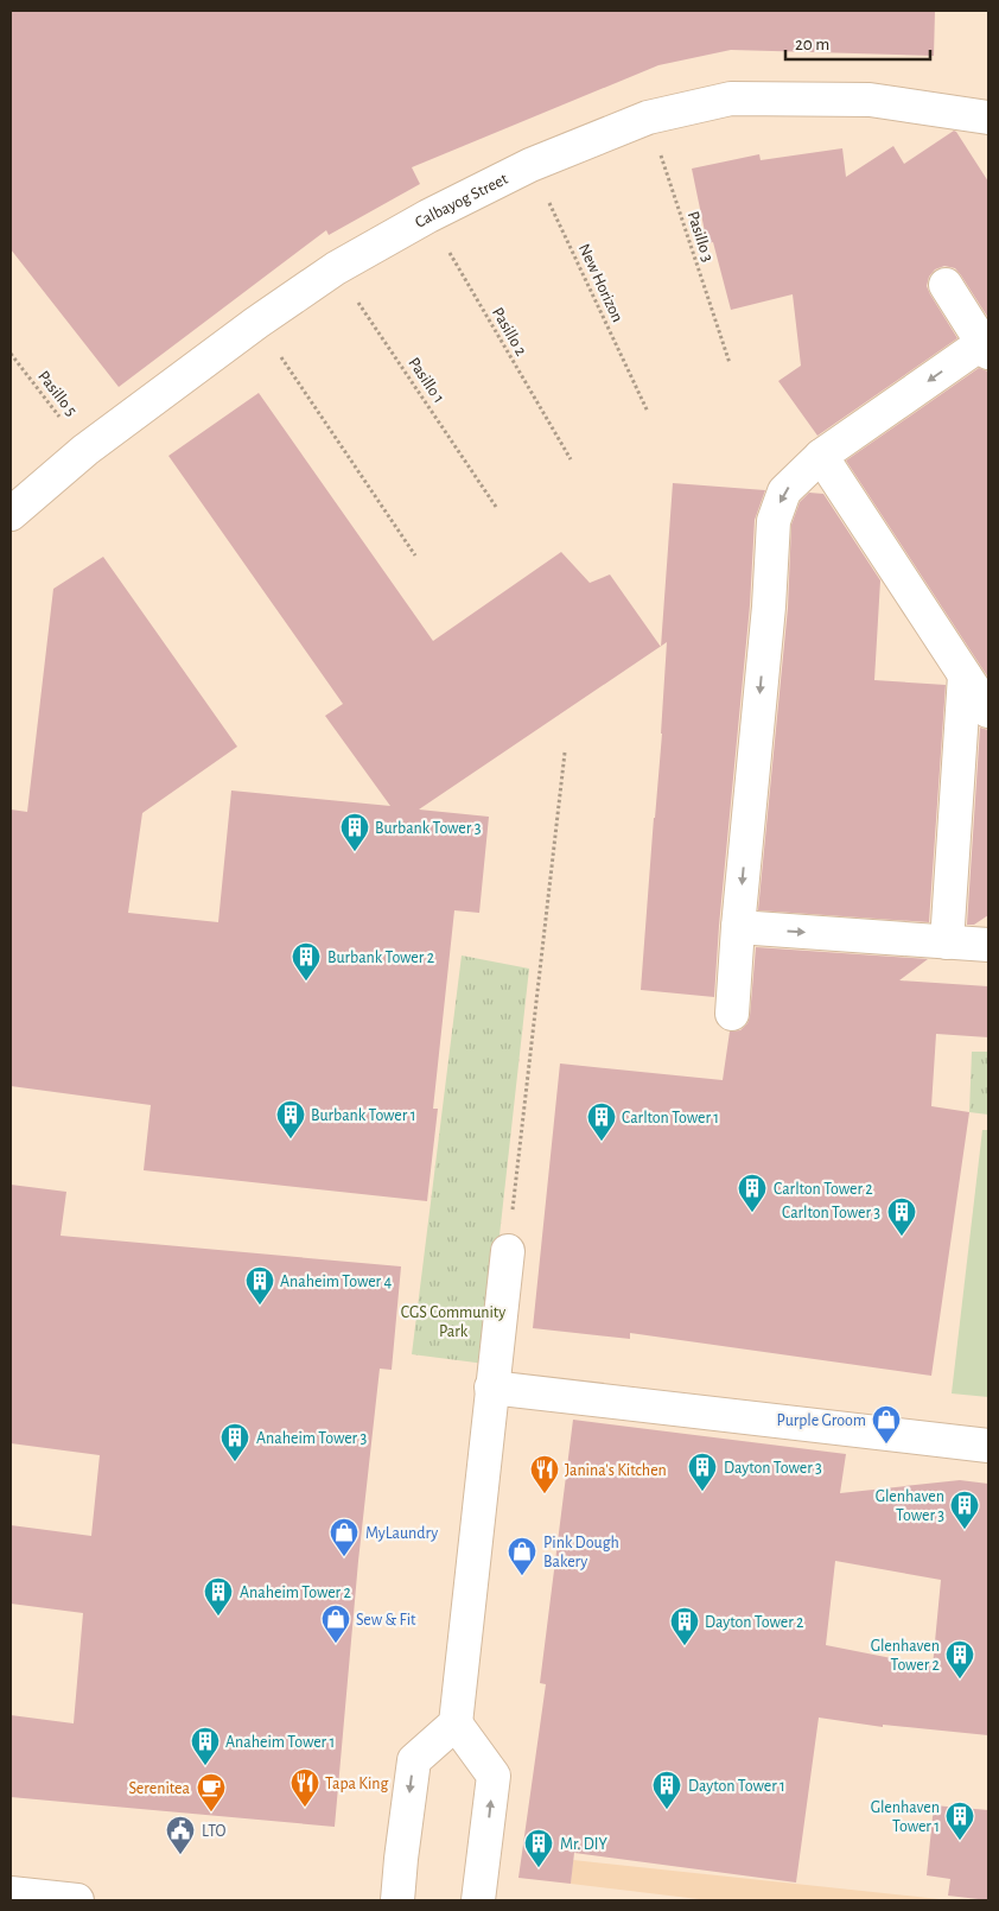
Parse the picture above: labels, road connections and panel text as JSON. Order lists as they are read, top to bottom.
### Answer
{
  "streets": {
    "street": ["Calbayog Street"],
    "path": [
      "Pasillo 3",
      "New Horizon",
      "Pasillo 2",
      "Pasillo 1",
      "Pasillo 5"
    ]
  },
  "crossings": [
    ["Calbayog Street", "Pasillo 3"],
    ["Calbayog Street", "New Horizon"],
    ["Calbayog Street", "Pasillo 2"],
    ["Calbayog Street", "Pasillo 1"],
    ["Calbayog Street", "Pasillo 5"]
  ],
  "parks": ["CGS Community Park"],
  "places": {
    "building": [
      "Burbank Tower 3",
      "Burbank Tower 2",
      "Burbank Tower 1",
      "Carlton Tower 1",
      "Carlton Tower 2",
      "Carlton Tower 3",
      "Anaheim Tower 4",
      "Anaheim Tower 3",
      "Dayton Tower 3",
      "Glenhaven Tower 3",
      "Anaheim Tower 2",
      "Dayton Tower 2",
      "Glenhaven Tower 2",
      "Anaheim Tower 1",
      "Dayton Tower 1",
      "Glenhaven Tower 1",
      "Mr. DIY"
    ],
    "shop": [
      "Purple Groom",
      "MyLaundry",
      "Pink Dough Bakery",
      "Sew & Fit"
    ],
    "restaurant": ["Janina's Kitchen", "Tapa King"],
    "cafe": ["Serenitea"],
    "public building": ["LTO"]
  },
  "scale_bar": "20 m"
}
